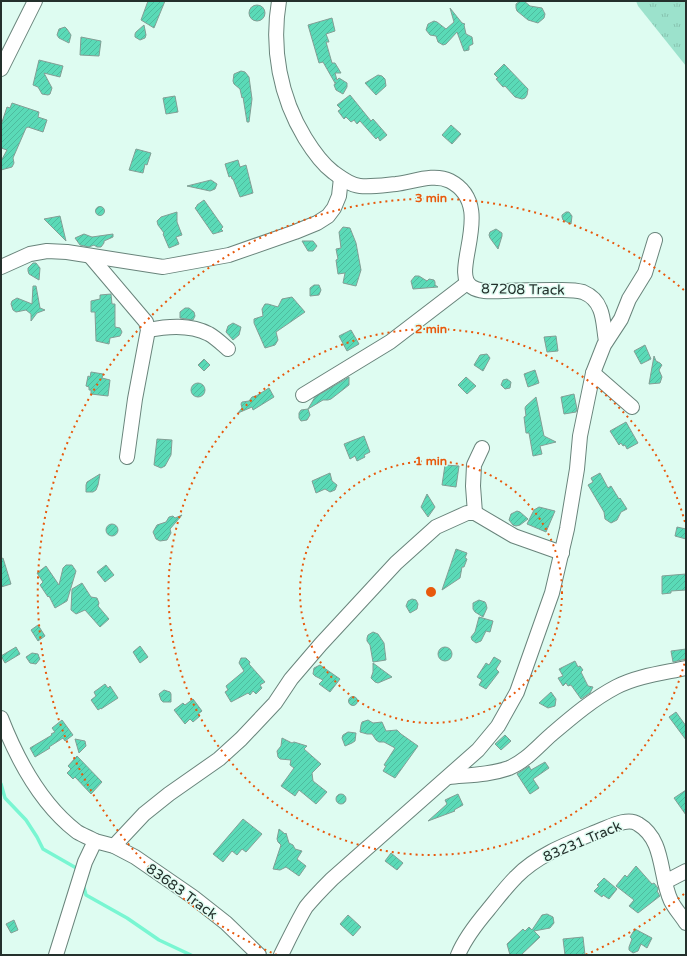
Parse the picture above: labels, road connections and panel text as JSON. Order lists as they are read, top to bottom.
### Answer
{
  "streets": {
    "street": ["87208 Track", "83231 Track", "83683 Track"]
  },
  "rings": ["3 min", "2 min", "1 min"]
}
